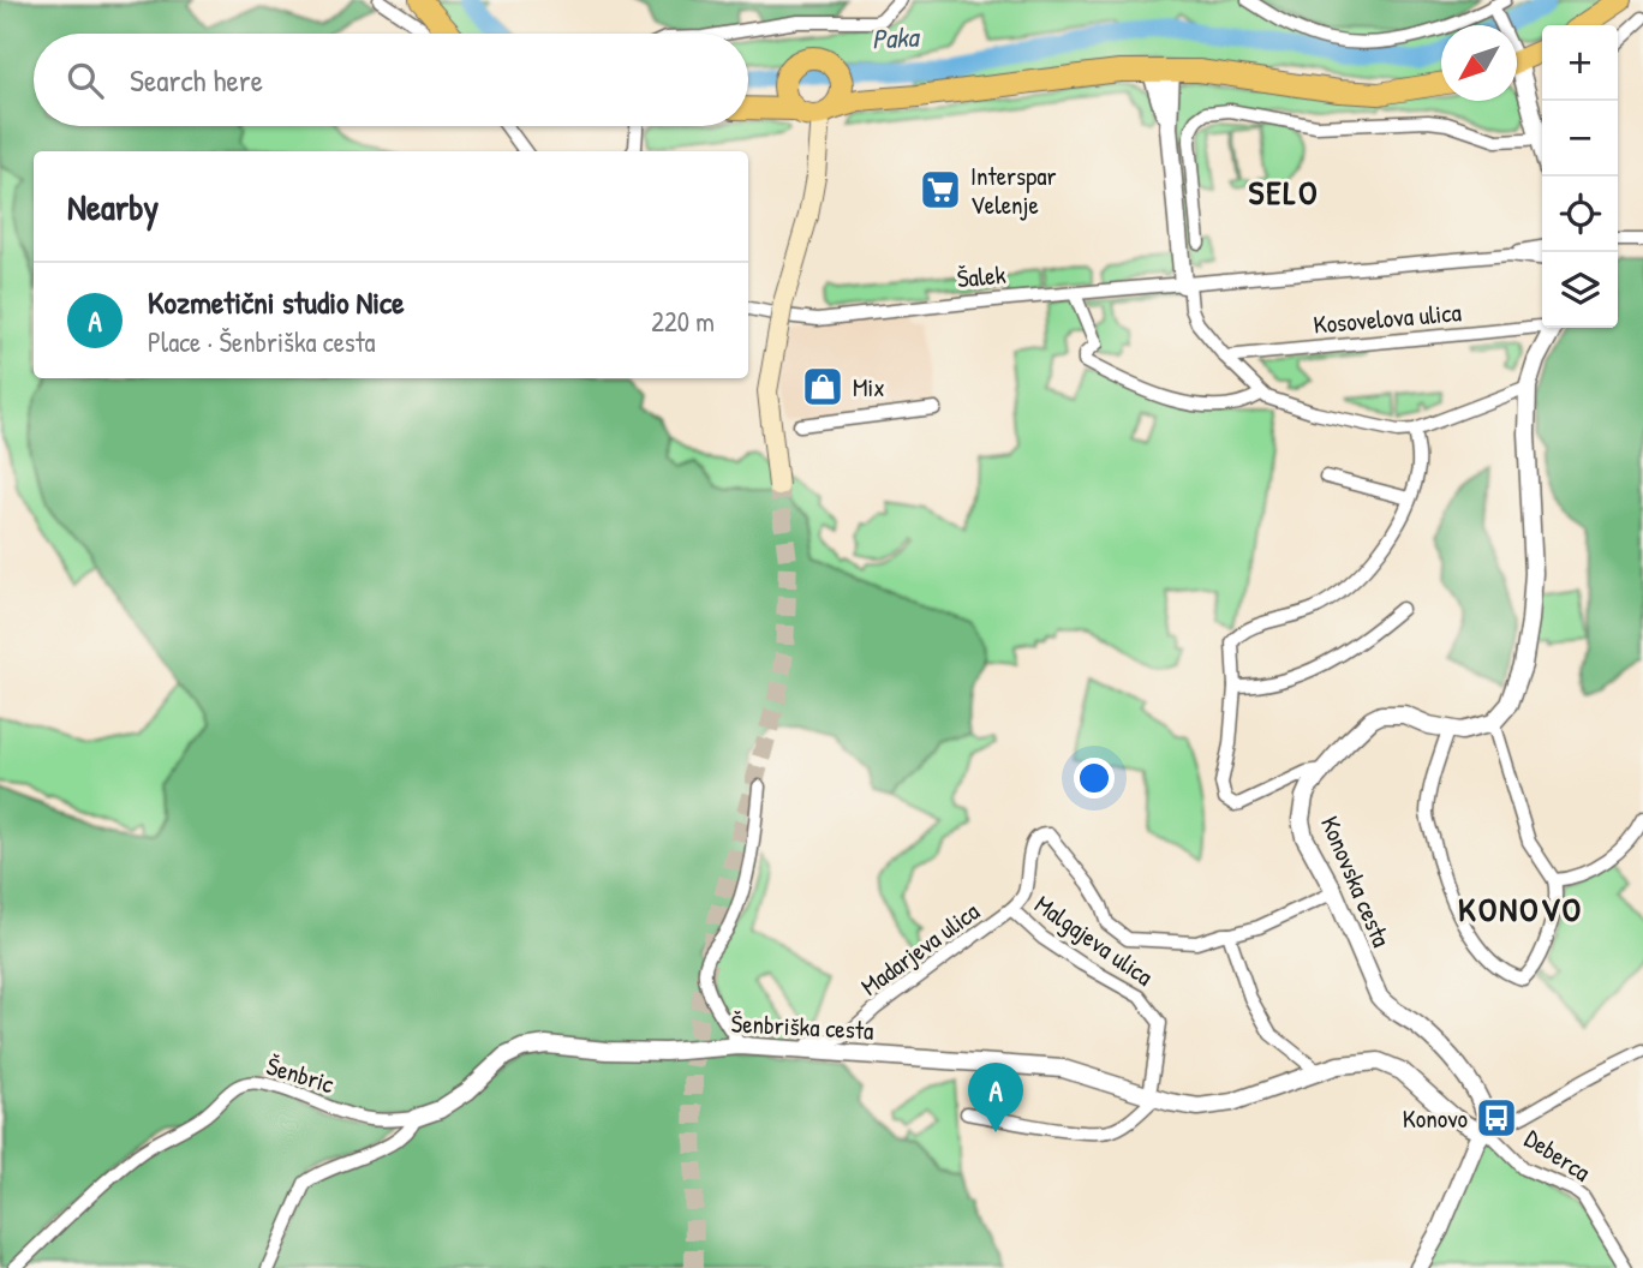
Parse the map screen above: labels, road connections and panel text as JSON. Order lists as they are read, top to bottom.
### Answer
{
  "streets": {
    "street": [
      "Šalek",
      "Kosovelova ulica",
      "Konovska cesta",
      "Malgajeva ulica",
      "Madarjeva ulica",
      "Šenbriška cesta",
      "Šenbric",
      "Deberca"
    ]
  },
  "crossings": [
    ["Konovska cesta", "Malgajeva ulica"],
    ["Konovska cesta", "Šenbriška cesta"],
    ["Konovska cesta", "Deberca"],
    ["Malgajeva ulica", "Madarjeva ulica"],
    ["Malgajeva ulica", "Šenbriška cesta"],
    ["Madarjeva ulica", "Šenbriška cesta"],
    ["Šenbriška cesta", "Šenbric"],
    ["Šenbriška cesta", "Deberca"]
  ],
  "districts": ["SELO", "KONOVO"],
  "water": ["Paka"],
  "places": {
    "supermarket": ["Interspar Velenje"],
    "shop": ["Mix"],
    "bus stop": ["Konovo"]
  },
  "north": "bottom left",
  "page": {
    "map_buttons": ["+", "−"],
    "search": "Search here",
    "heading": "Nearby",
    "list": [
      {
        "mark": "A",
        "name": "Kozmetični studio Nice",
        "note": "Place · Šenbriška cesta",
        "value": "220 m"
      }
    ],
    "pins": "A"
  }
}
